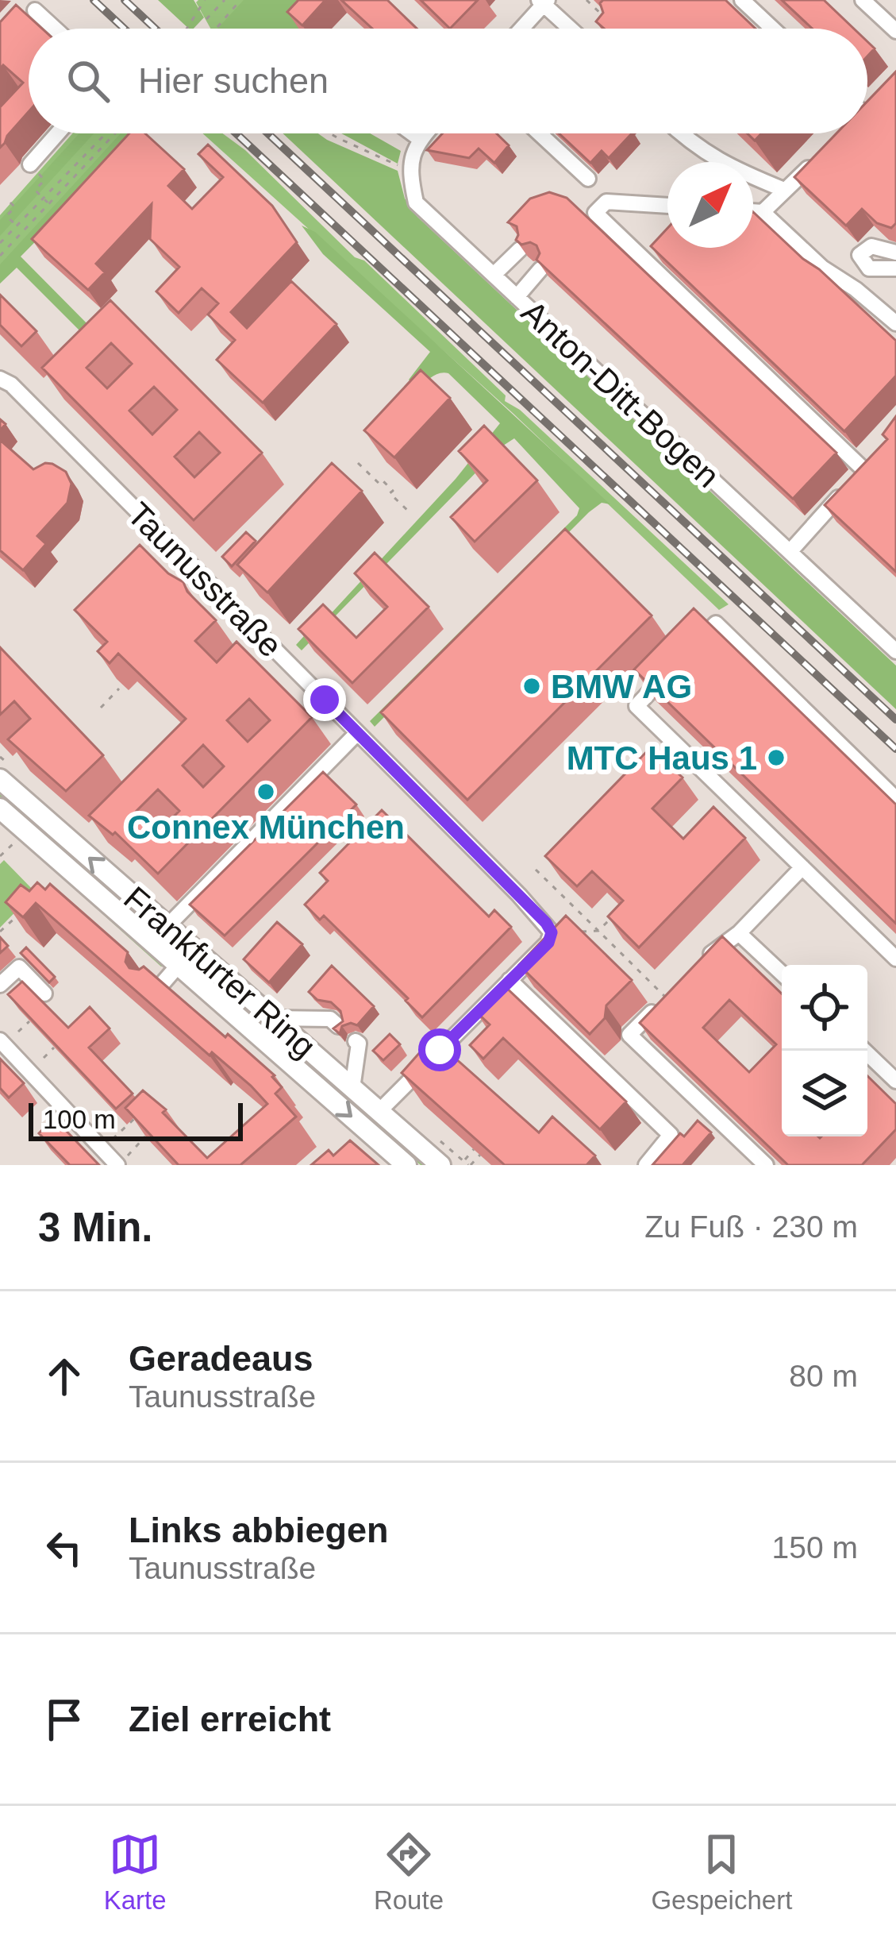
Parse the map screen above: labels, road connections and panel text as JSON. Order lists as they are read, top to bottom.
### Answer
{
  "streets": {
    "main road": ["Frankfurter Ring"],
    "street": ["Anton-Ditt-Bogen", "Taunusstraße"]
  },
  "crossings": [
    ["Taunusstraße", "Frankfurter Ring"]
  ],
  "places": ["BMW AG", "MTC Haus 1", "Connex München"],
  "scale_bar": "100 m",
  "north": "top right",
  "page": {
    "search": "Hier suchen",
    "scale": "100 m",
    "heading": ["3 Min.", "Zu Fuß · 230 m"],
    "list": [
      ["Geradeaus", "Taunusstraße", "80 m"],
      ["Links abbiegen", "Taunusstraße", "150 m"],
      "Ziel erreicht"
    ],
    "nav": ["Karte", "Route", "Gespeichert"]
  }
}
